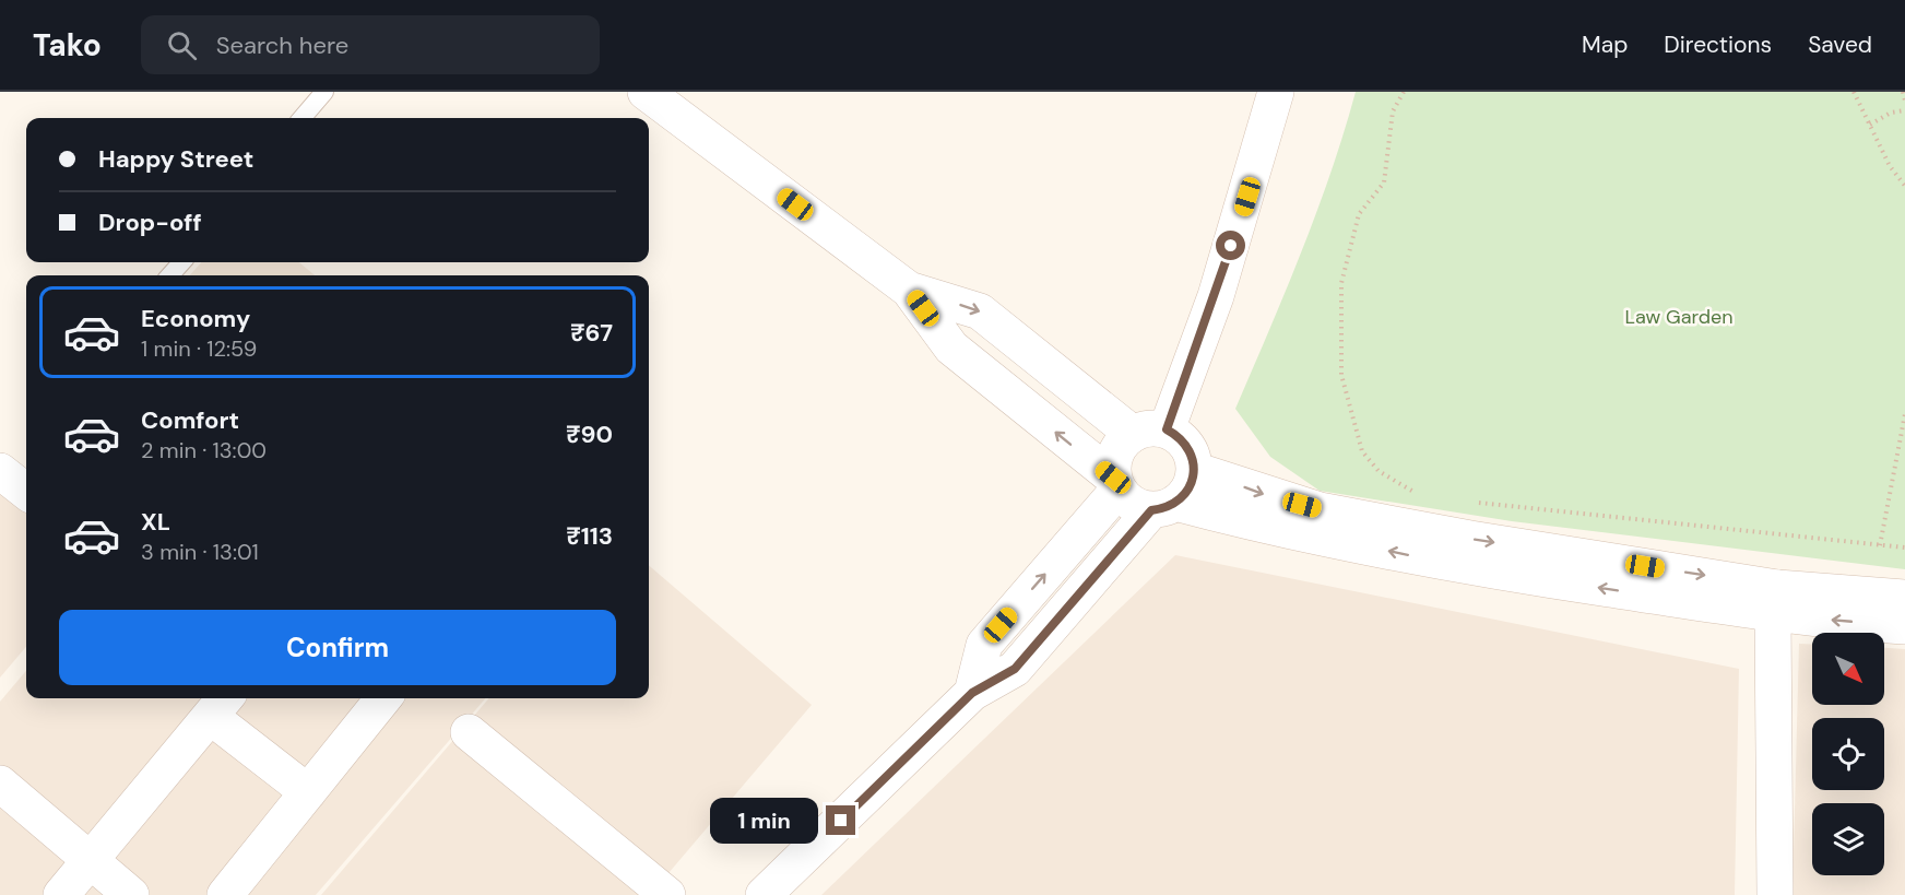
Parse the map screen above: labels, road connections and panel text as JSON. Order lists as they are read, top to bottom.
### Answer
{
  "parks": ["Law Garden"],
  "north": "bottom right",
  "page": {
    "header": "Tako",
    "search": "Search here",
    "nav": ["Map", "Directions", "Saved"],
    "banner": ["Happy Street", "Drop-off"],
    "list": [
      {
        "name": "Economy",
        "note": "1 min · 12:59",
        "value": "₹67"
      },
      {
        "name": "Comfort",
        "note": "2 min · 13:00",
        "value": "₹90"
      },
      {
        "name": "XL",
        "note": "3 min · 13:01",
        "value": "₹113"
      }
    ],
    "buttons": "Confirm",
    "bubble": "1 min"
  }
}
